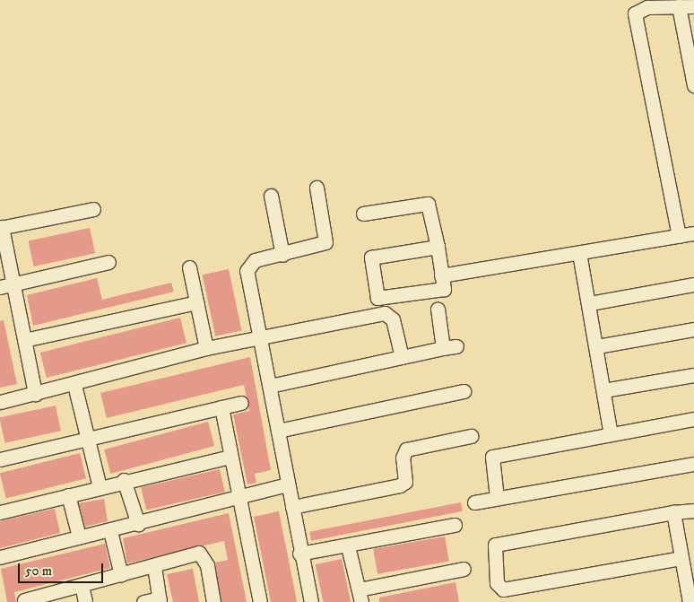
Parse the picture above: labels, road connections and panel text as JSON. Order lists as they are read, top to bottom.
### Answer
{
  "scale_bar": "50 m"
}
